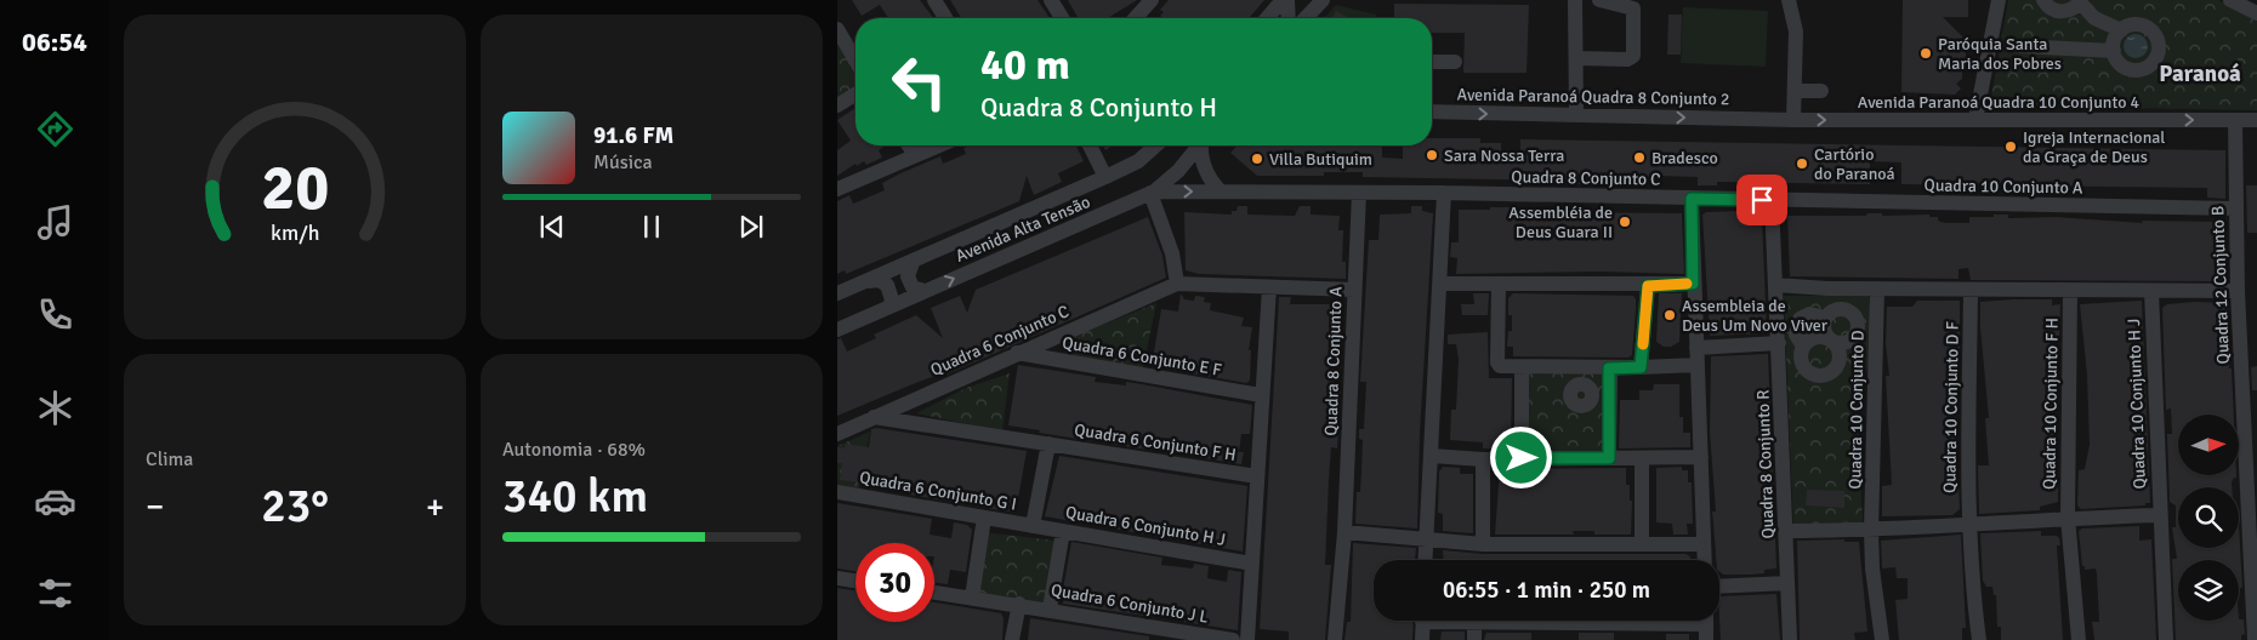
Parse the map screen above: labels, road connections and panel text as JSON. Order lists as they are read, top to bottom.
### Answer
{
  "streets": {
    "street": [
      "Avenida Paranoá Quadra 8 Conjunto 2",
      "Avenida Paranoá Quadra 10 Conjunto 4",
      "Quadra 8 Conjunto C",
      "Quadra 10 Conjunto A",
      "Avenida Alta Tensão",
      "Quadra 12 Conjunto B",
      "Quadra 6 Conjunto C",
      "Quadra 6 Conjunto E F",
      "Quadra 8 Conjunto A",
      "Quadra 10 Conjunto F H",
      "Quadra 10 Conjunto H J",
      "Quadra 10 Conjunto D F",
      "Quadra 10 Conjunto D",
      "Quadra 6 Conjunto F H",
      "Quadra 8 Conjunto R",
      "Quadra 6 Conjunto G I",
      "Quadra 6 Conjunto H J",
      "Quadra 6 Conjunto J L"
    ]
  },
  "crossings": [
    ["Avenida Paranoá Quadra 8 Conjunto 2", "Avenida Paranoá Quadra 10 Conjunto 4"],
    ["Avenida Paranoá Quadra 10 Conjunto 4", "Quadra 12 Conjunto B"],
    ["Quadra 8 Conjunto C", "Quadra 10 Conjunto A"],
    ["Quadra 8 Conjunto C", "Avenida Alta Tensão"],
    ["Quadra 8 Conjunto C", "Quadra 8 Conjunto A"],
    ["Quadra 8 Conjunto C", "Quadra 8 Conjunto R"],
    ["Quadra 10 Conjunto A", "Quadra 12 Conjunto B"],
    ["Quadra 10 Conjunto A", "Quadra 8 Conjunto R"],
    ["Quadra 6 Conjunto C", "Quadra 6 Conjunto E F"],
    ["Quadra 6 Conjunto C", "Quadra 6 Conjunto F H"],
    ["Quadra 6 Conjunto G I", "Quadra 6 Conjunto H J"]
  ],
  "one_way": ["Avenida Paranoá Quadra 8 Conjunto 2", "Avenida Paranoá Quadra 10 Conjunto 4"],
  "districts": ["Paranoá"],
  "places": [
    "Paróquia Santa Maria dos Pobres",
    "Igreja Internacional da Graça de Deus",
    "Sara Nossa Terra",
    "Bradesco",
    "Villa Butiquim",
    "Cartório do Paranoá",
    "Assembléia de Deus Guara II",
    "Assembleia de Deus Um Novo Viver"
  ],
  "north": "right",
  "page": {
    "tabs": "06:54",
    "turn": ["40 m", "Quadra 8 Conjunto H"],
    "song": ["91.6 FM", "Música"],
    "tile": [
      "Clima",
      ["Autonomia · 68%", "340 km"]
    ],
    "heat": ["−", "23°", "+"],
    "limit": "30",
    "trip": "06:55 · 1 min · 250 m",
    "gauge": ["20", "km/h"]
  }
}
